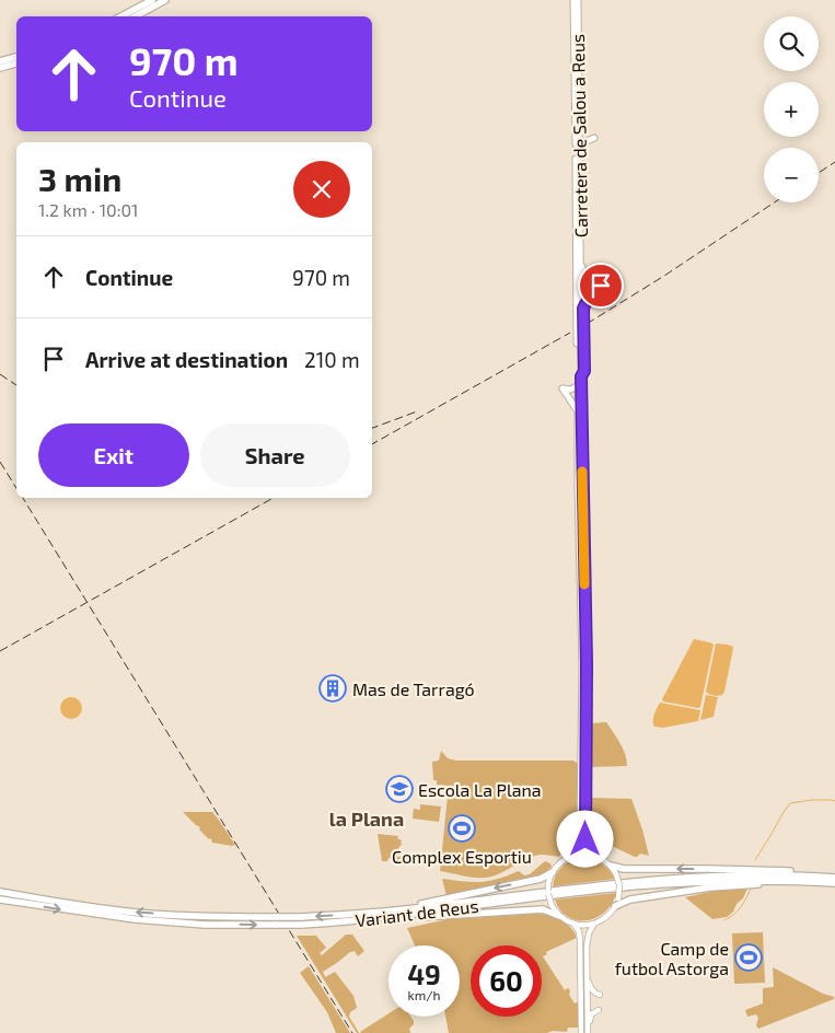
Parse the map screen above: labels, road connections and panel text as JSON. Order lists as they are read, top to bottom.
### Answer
{
  "streets": {
    "highway": ["Carretera de Salou a Reus", "Variant de Reus"]
  },
  "districts": ["la Plana"],
  "places": {
    "building": ["Mas de Tarragó"],
    "school or university": ["Escola La Plana"],
    "sports": ["Complex Esportiu", "Camp de futbol Astorga"]
  },
  "page": {
    "map_buttons": ["+", "−"],
    "turn": ["970 m", "Continue"],
    "heading": ["3 min", "1.2 km · 10:01"],
    "list": [
      {
        "name": "Continue",
        "value": "970 m"
      },
      {
        "name": "Arrive at destination",
        "value": "210 m"
      }
    ],
    "buttons": ["Exit", "Share"],
    "speed": "49 km/h",
    "limit": "60"
  }
}
